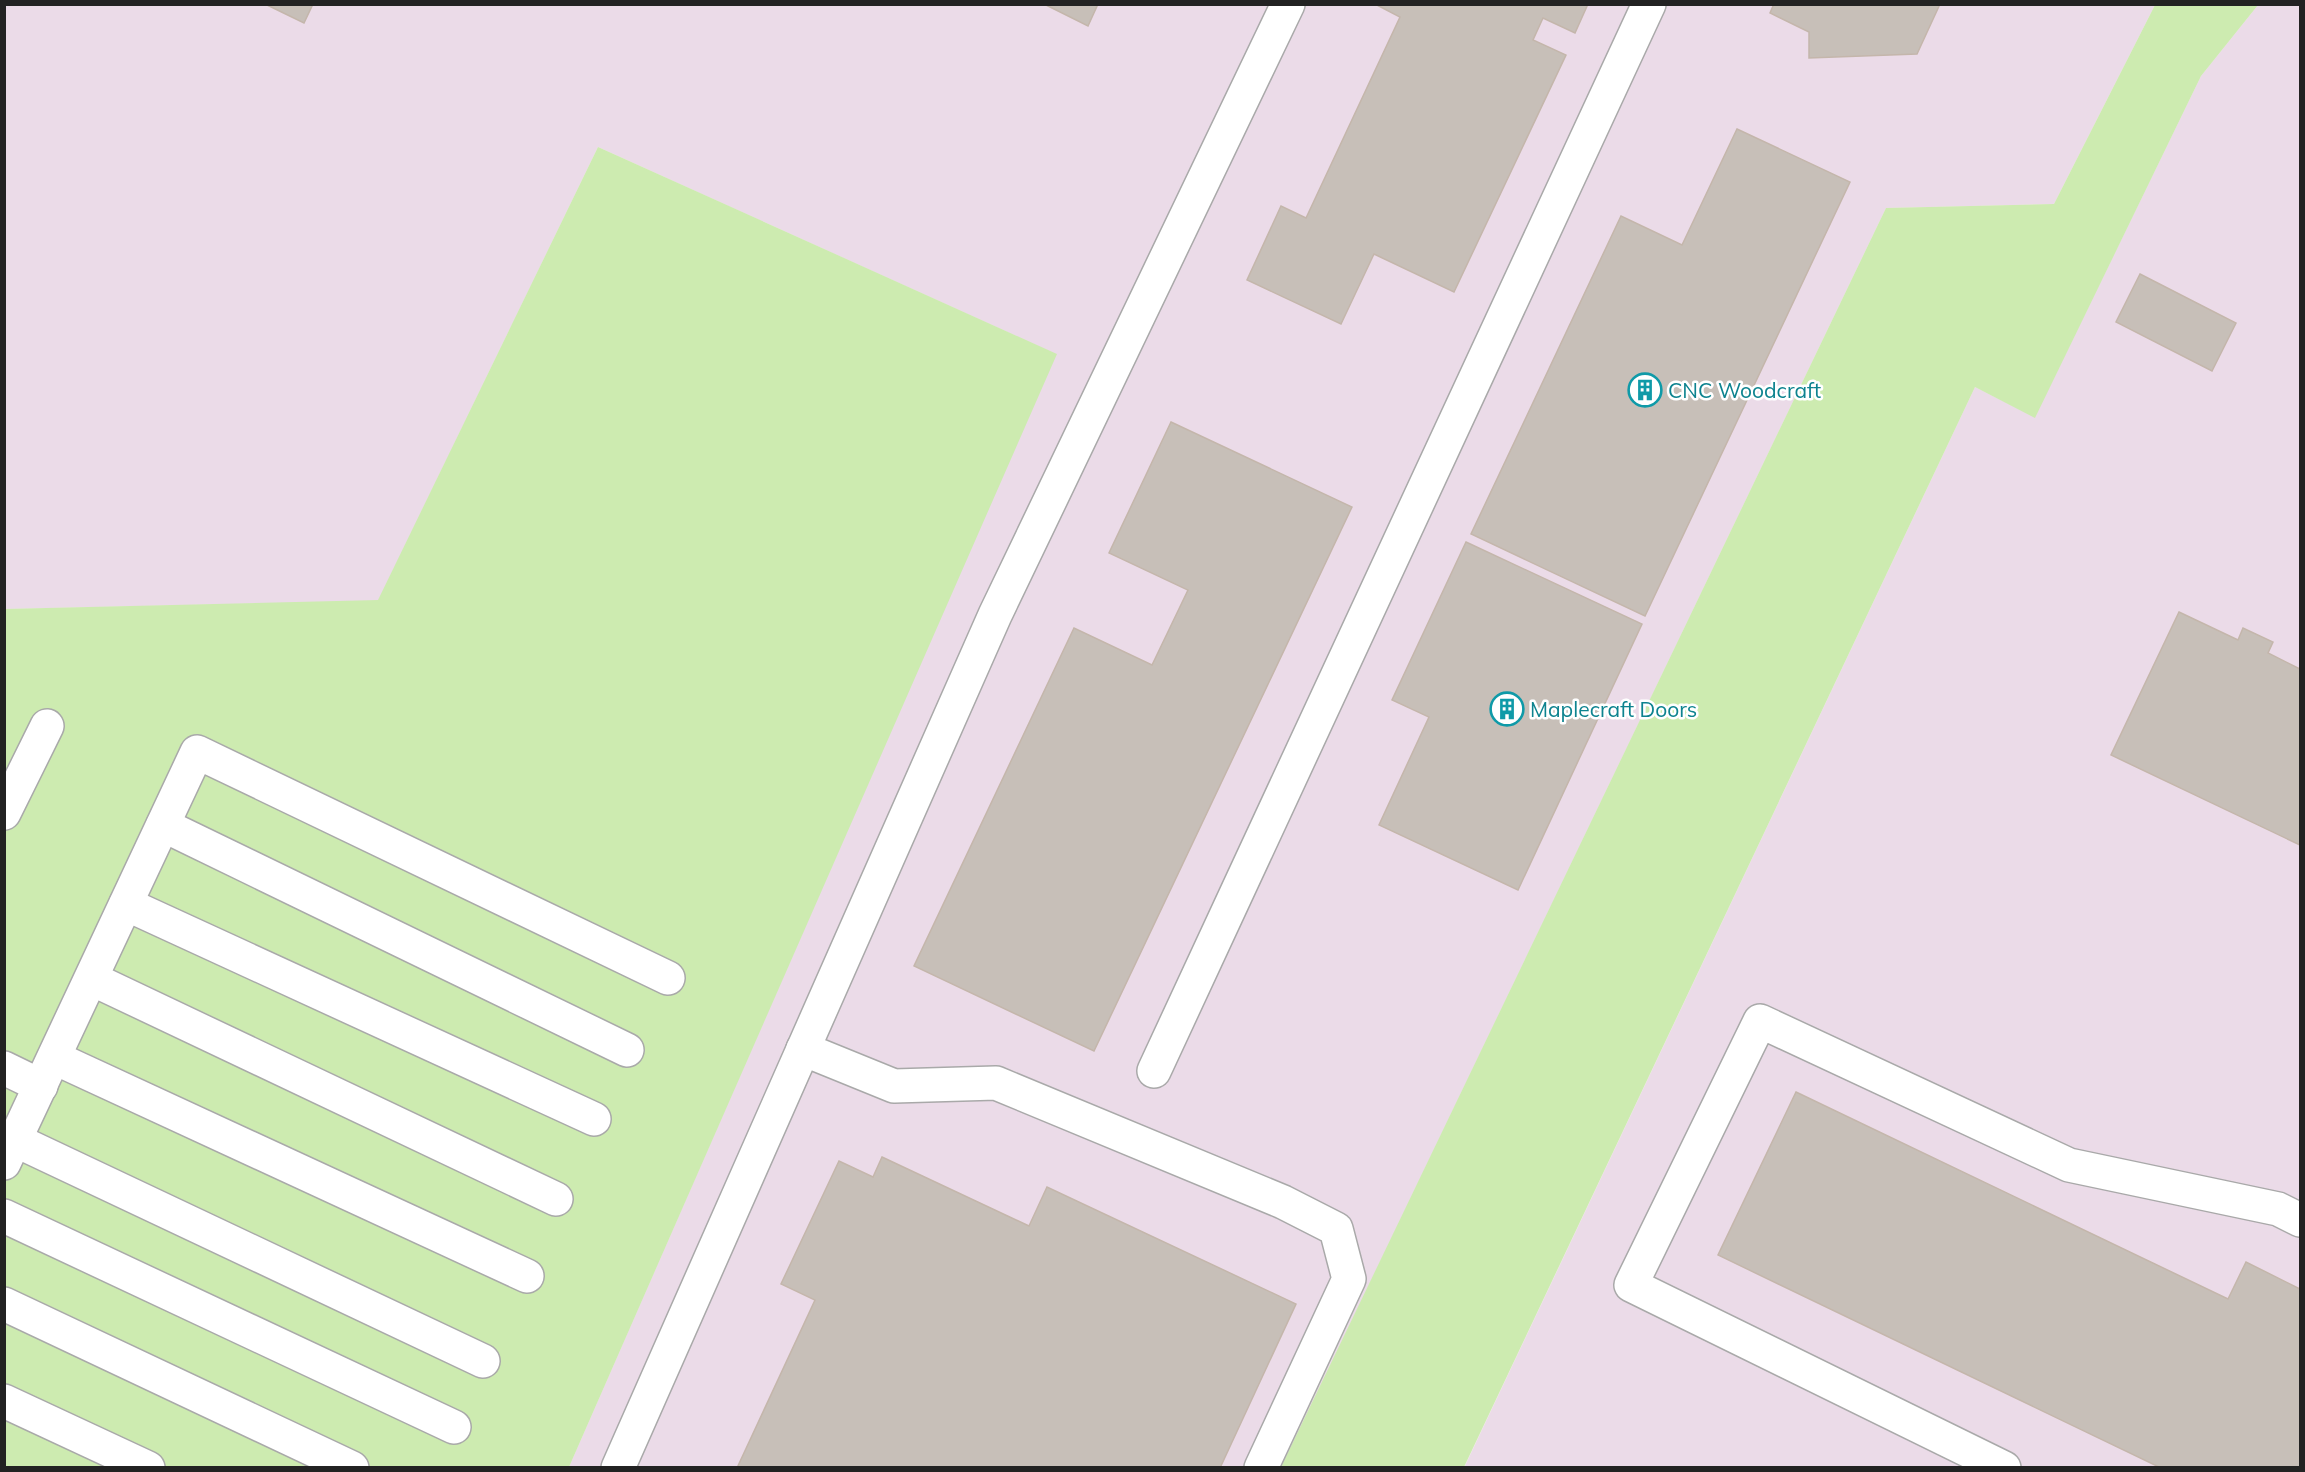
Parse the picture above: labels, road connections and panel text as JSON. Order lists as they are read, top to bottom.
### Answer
{
  "places": {
    "building": ["CNC Woodcraft", "Maplecraft Doors"]
  }
}
